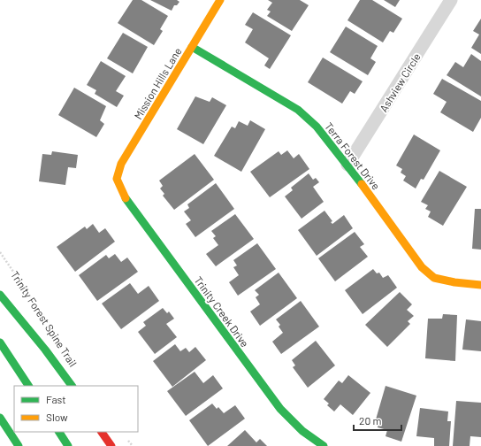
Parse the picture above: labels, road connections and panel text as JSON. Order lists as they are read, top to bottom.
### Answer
{
  "streets": {
    "main road": ["Mission Hills Lane", "Terra Forest Drive", "Trinity Creek Drive"],
    "street": ["Ashview Circle"],
    "path": ["Trinity Forest Spine Trail"]
  },
  "crossings": [
    ["Ashview Circle", "Terra Forest Drive"],
    ["Mission Hills Lane", "Terra Forest Drive"],
    ["Mission Hills Lane", "Trinity Creek Drive"]
  ],
  "legend": ["Fast", "Slow"],
  "scale_bar": "20 m"
}
